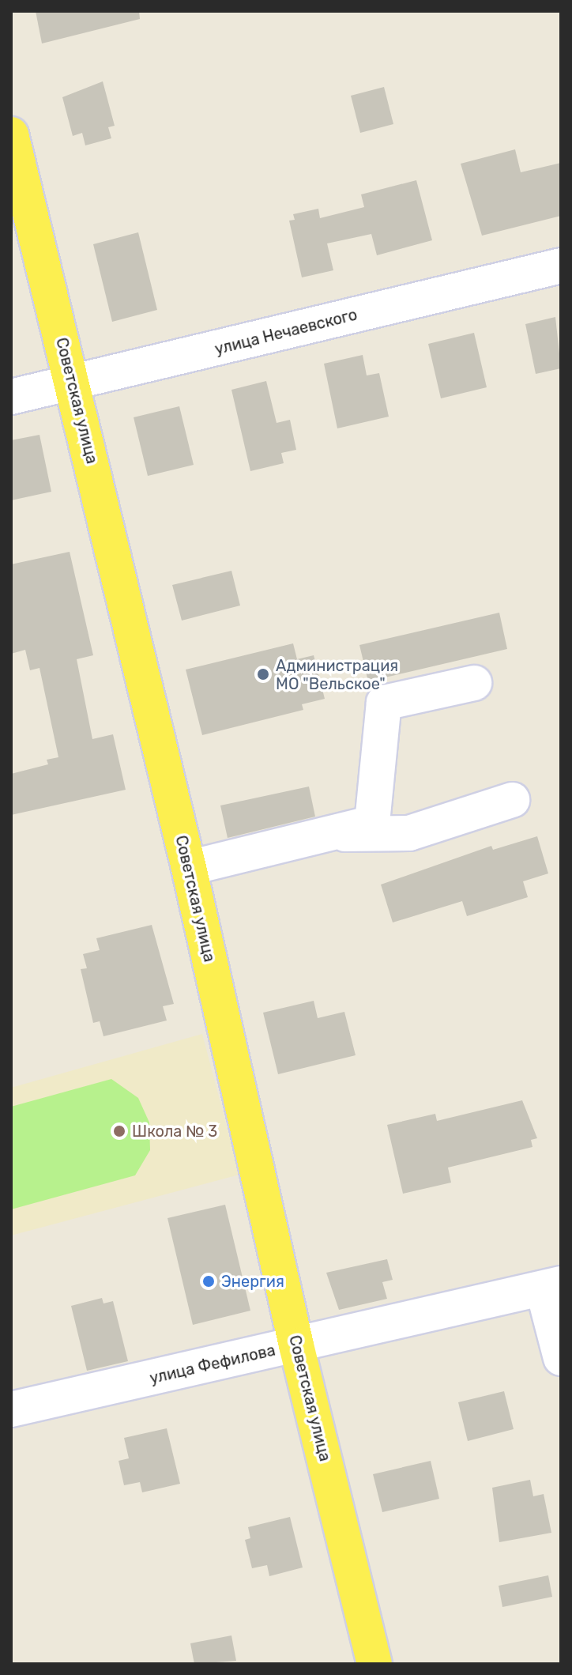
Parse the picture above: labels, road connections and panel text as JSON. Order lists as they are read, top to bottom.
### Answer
{
  "streets": {
    "main road": ["Советская улица"],
    "street": ["улица Нечаевского", "улица Фефилова"]
  },
  "crossings": [
    ["улица Нечаевского", "Советская улица"],
    ["Советская улица", "улица Фефилова"]
  ],
  "places": ["Администрация МО \"Вельское\"", "Школа № 3", "Энергия"]
}
